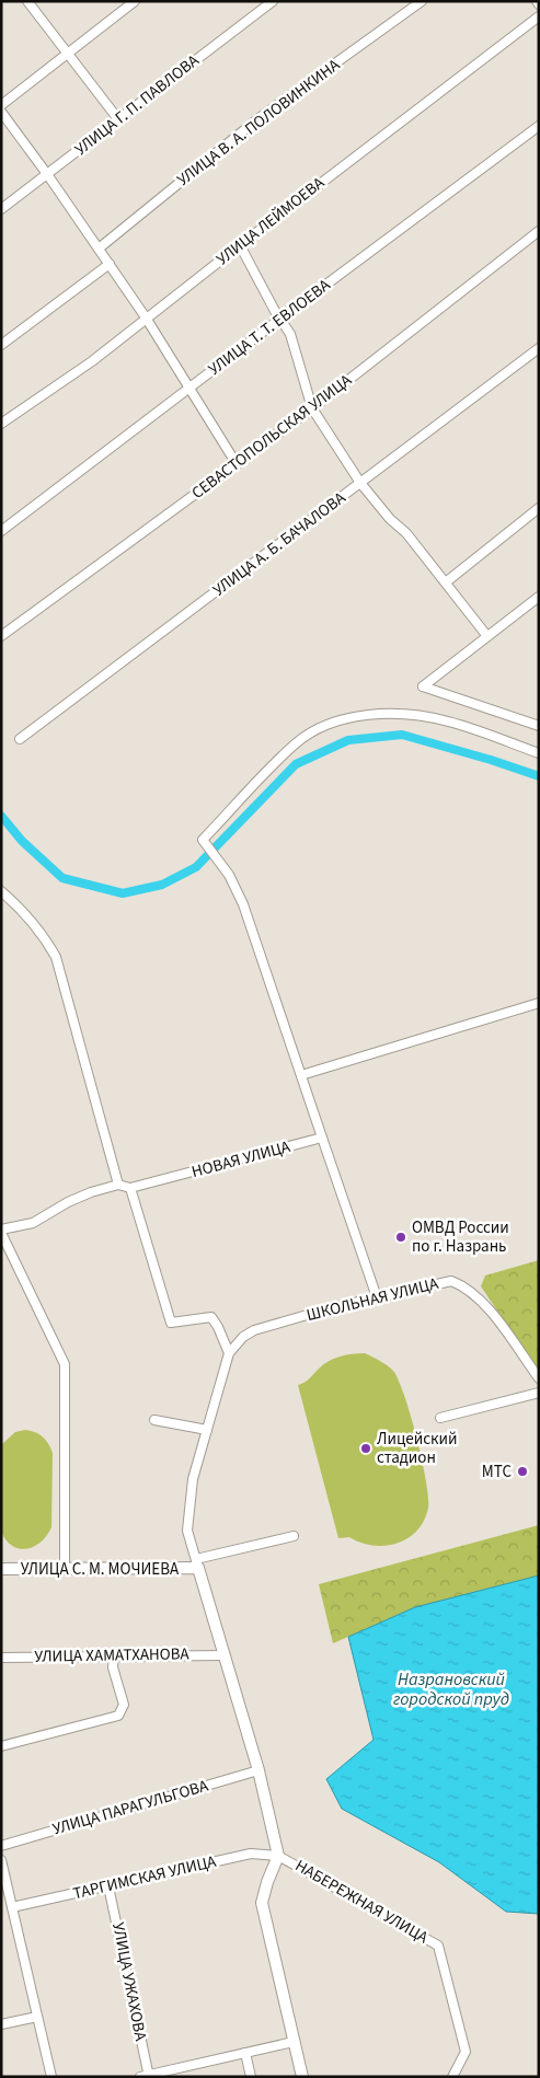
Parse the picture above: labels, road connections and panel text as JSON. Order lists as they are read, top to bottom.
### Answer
{
  "streets": {
    "street": [
      "УЛИЦА Г. П. ПАВЛОВА",
      "УЛИЦА В. А. ПОЛОВИНКИНА",
      "УЛИЦА ЛЕЙМОЕВА",
      "УЛИЦА Т. Т. ЕВЛОЕВА",
      "СЕВАСТОПОЛЬСКАЯ УЛИЦА",
      "УЛИЦА А. Б. БАЧАЛОВА",
      "НОВАЯ УЛИЦА",
      "ШКОЛЬНАЯ УЛИЦА",
      "УЛИЦА С. М. МОЧИЕВА",
      "УЛИЦА ХАМАТХАНОВА",
      "УЛИЦА ПАРАГУЛЬГОВА",
      "ТАРГИМСКАЯ УЛИЦА",
      "НАБЕРЕЖНАЯ УЛИЦА",
      "УЛИЦА УЖАХОВА"
    ]
  },
  "crossings": [
    ["ТАРГИМСКАЯ УЛИЦА", "НАБЕРЕЖНАЯ УЛИЦА"],
    ["ТАРГИМСКАЯ УЛИЦА", "УЛИЦА УЖАХОВА"]
  ],
  "water": ["Назрановский городской пруд"],
  "places": ["ОМВД России по г. Назрань", "Лицейский стадион", "МТС"]
}
